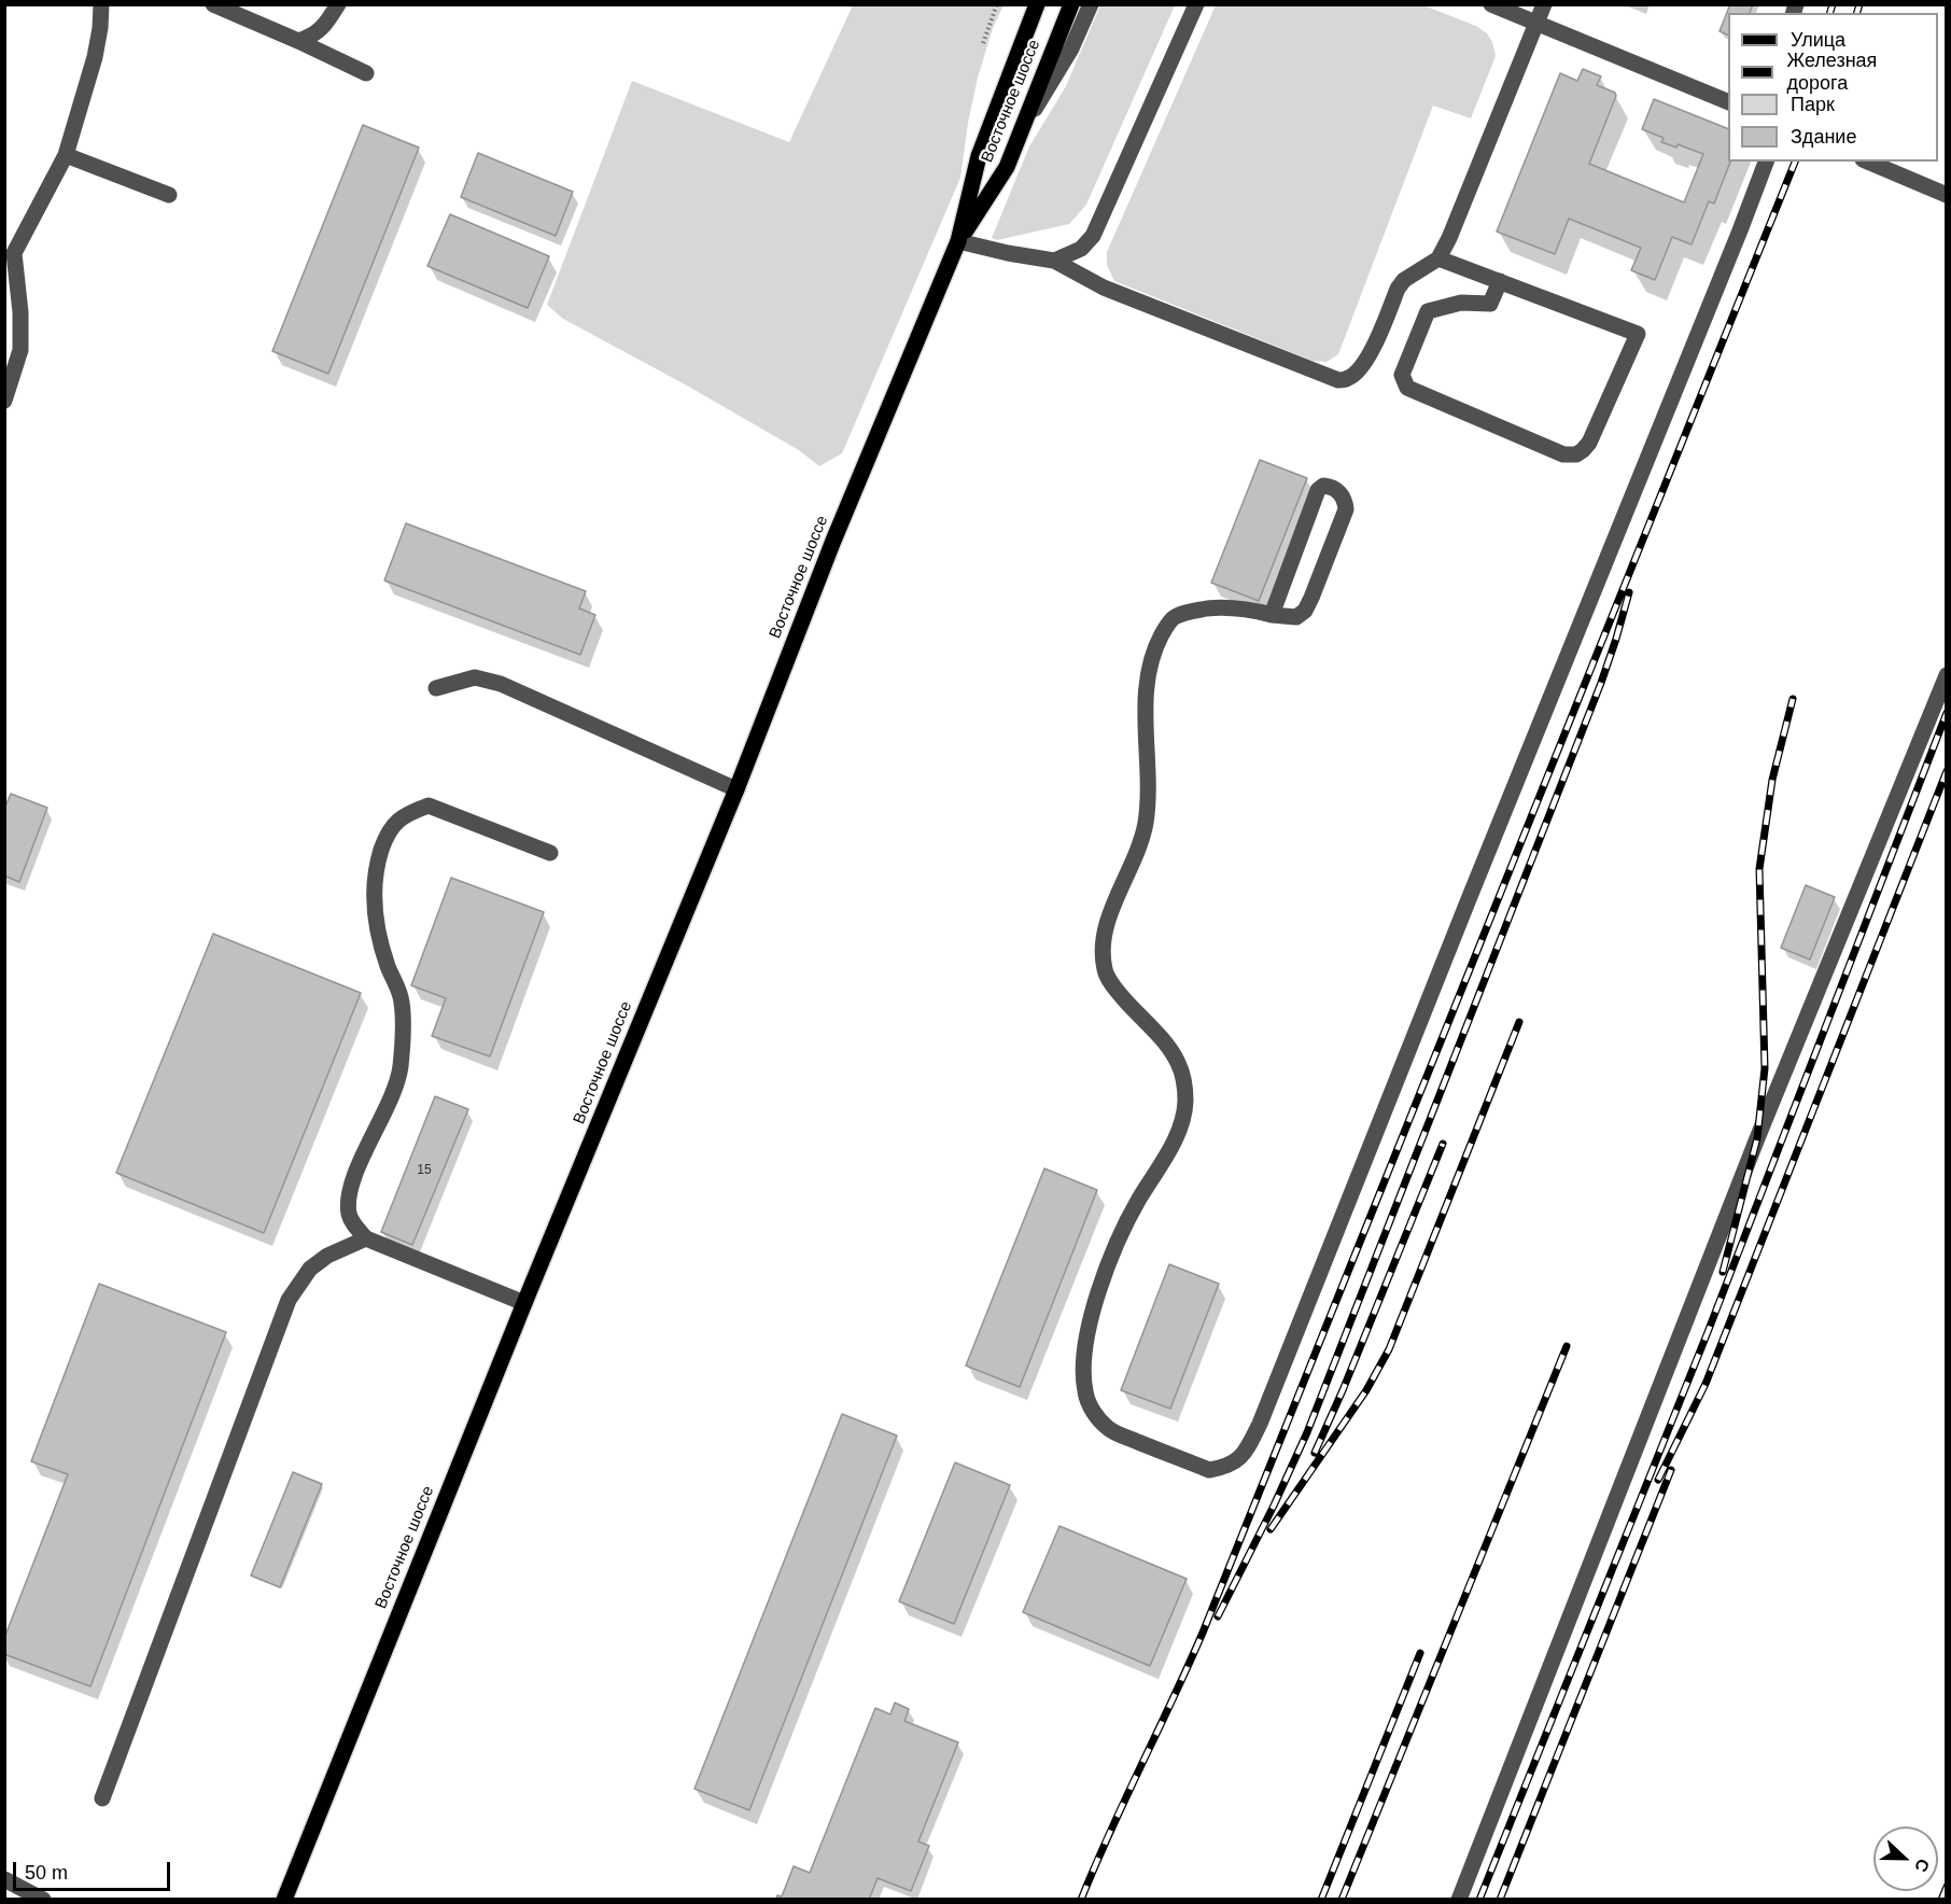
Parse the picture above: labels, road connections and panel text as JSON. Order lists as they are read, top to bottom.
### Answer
{
  "streets": {
    "main road": ["Восточное шоссе"]
  },
  "house_numbers": ["15"],
  "legend": [
    "Улица",
    "Железная дорога",
    "Парк",
    "Здание"
  ],
  "scale_bar": "50 m",
  "north": "right"
}
